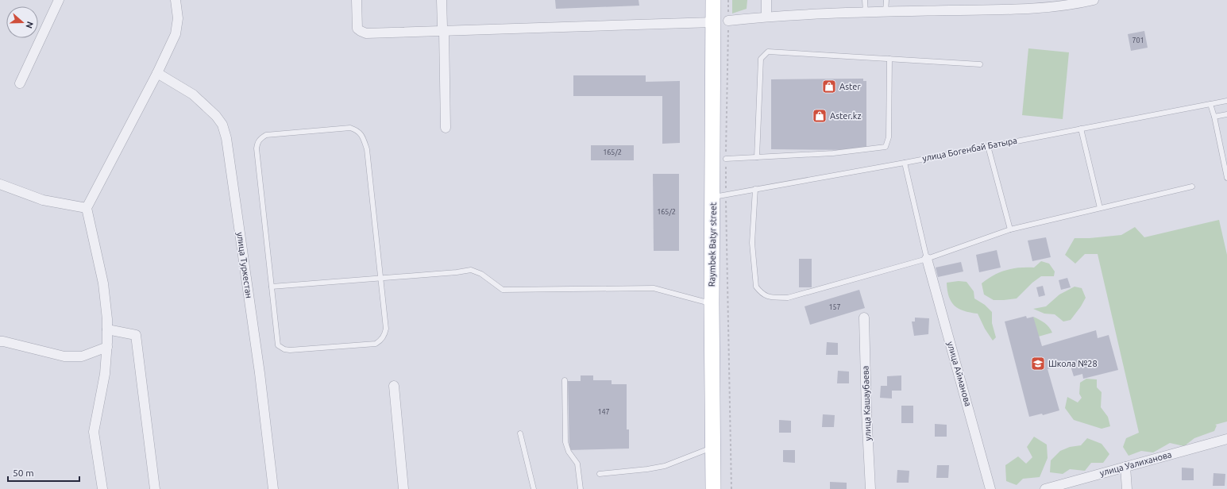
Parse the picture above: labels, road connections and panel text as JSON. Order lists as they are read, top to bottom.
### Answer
{
  "streets": {
    "main road": ["Raymbek Batyr street"],
    "street": [
      "улица Туркестан",
      "улица Айманова",
      "улица Кашаубаева",
      "улица Уалиханова"
    ],
    "lane": ["улица Богенбай Батыра"]
  },
  "crossings": [
    ["улица Богенбай Батыра", "Raymbek Batyr street"]
  ],
  "places": {
    "shop": ["Aster", "Aster.kz"],
    "school or university": ["Школа №28"]
  },
  "house_numbers": [
    "701",
    "165/2",
    "165/2",
    "157",
    "147"
  ],
  "scale_bar": "50 m",
  "north": "right"
}
